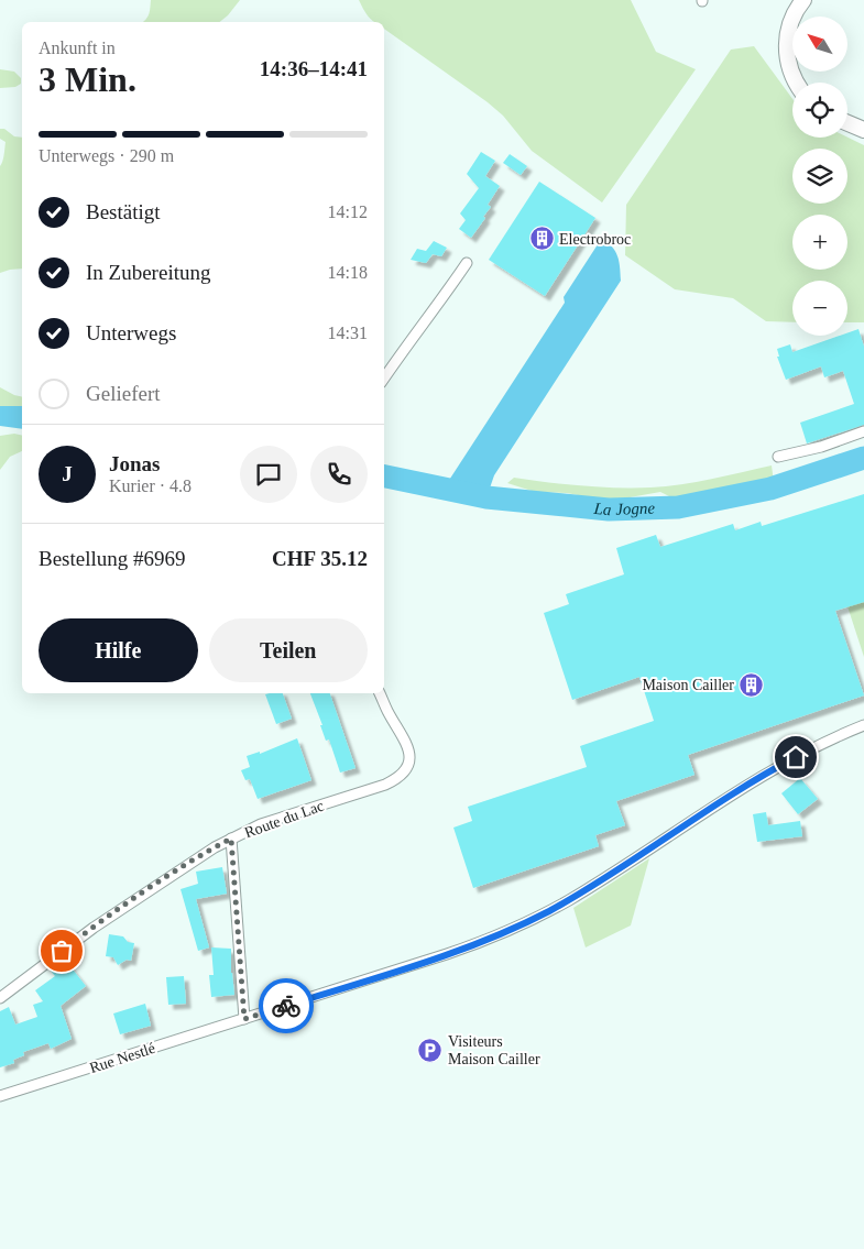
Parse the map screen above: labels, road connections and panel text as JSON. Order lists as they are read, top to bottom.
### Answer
{
  "streets": {
    "street": ["Route du Lac", "Rue Nestlé"]
  },
  "water": ["La Jogne"],
  "places": {
    "building": ["Electrobroc", "Maison Cailler"],
    "parking": ["Visiteurs Maison Cailler"]
  },
  "north": "top left",
  "page": {
    "map_buttons": ["+", "−"],
    "heading": ["3 Min.", "Ankunft in", "14:36–14:41"],
    "panel": [
      "Jonas",
      "Kurier · 4.8",
      "Bestellung #6969",
      "CHF 35.12"
    ],
    "bar": "Unterwegs · 290 m",
    "list": [
      ["Bestätigt", "14:12"],
      ["In Zubereitung", "14:18"],
      ["Unterwegs", "14:31"],
      "Geliefert"
    ],
    "round": "J",
    "buttons": ["Hilfe", "Teilen"]
  }
}
